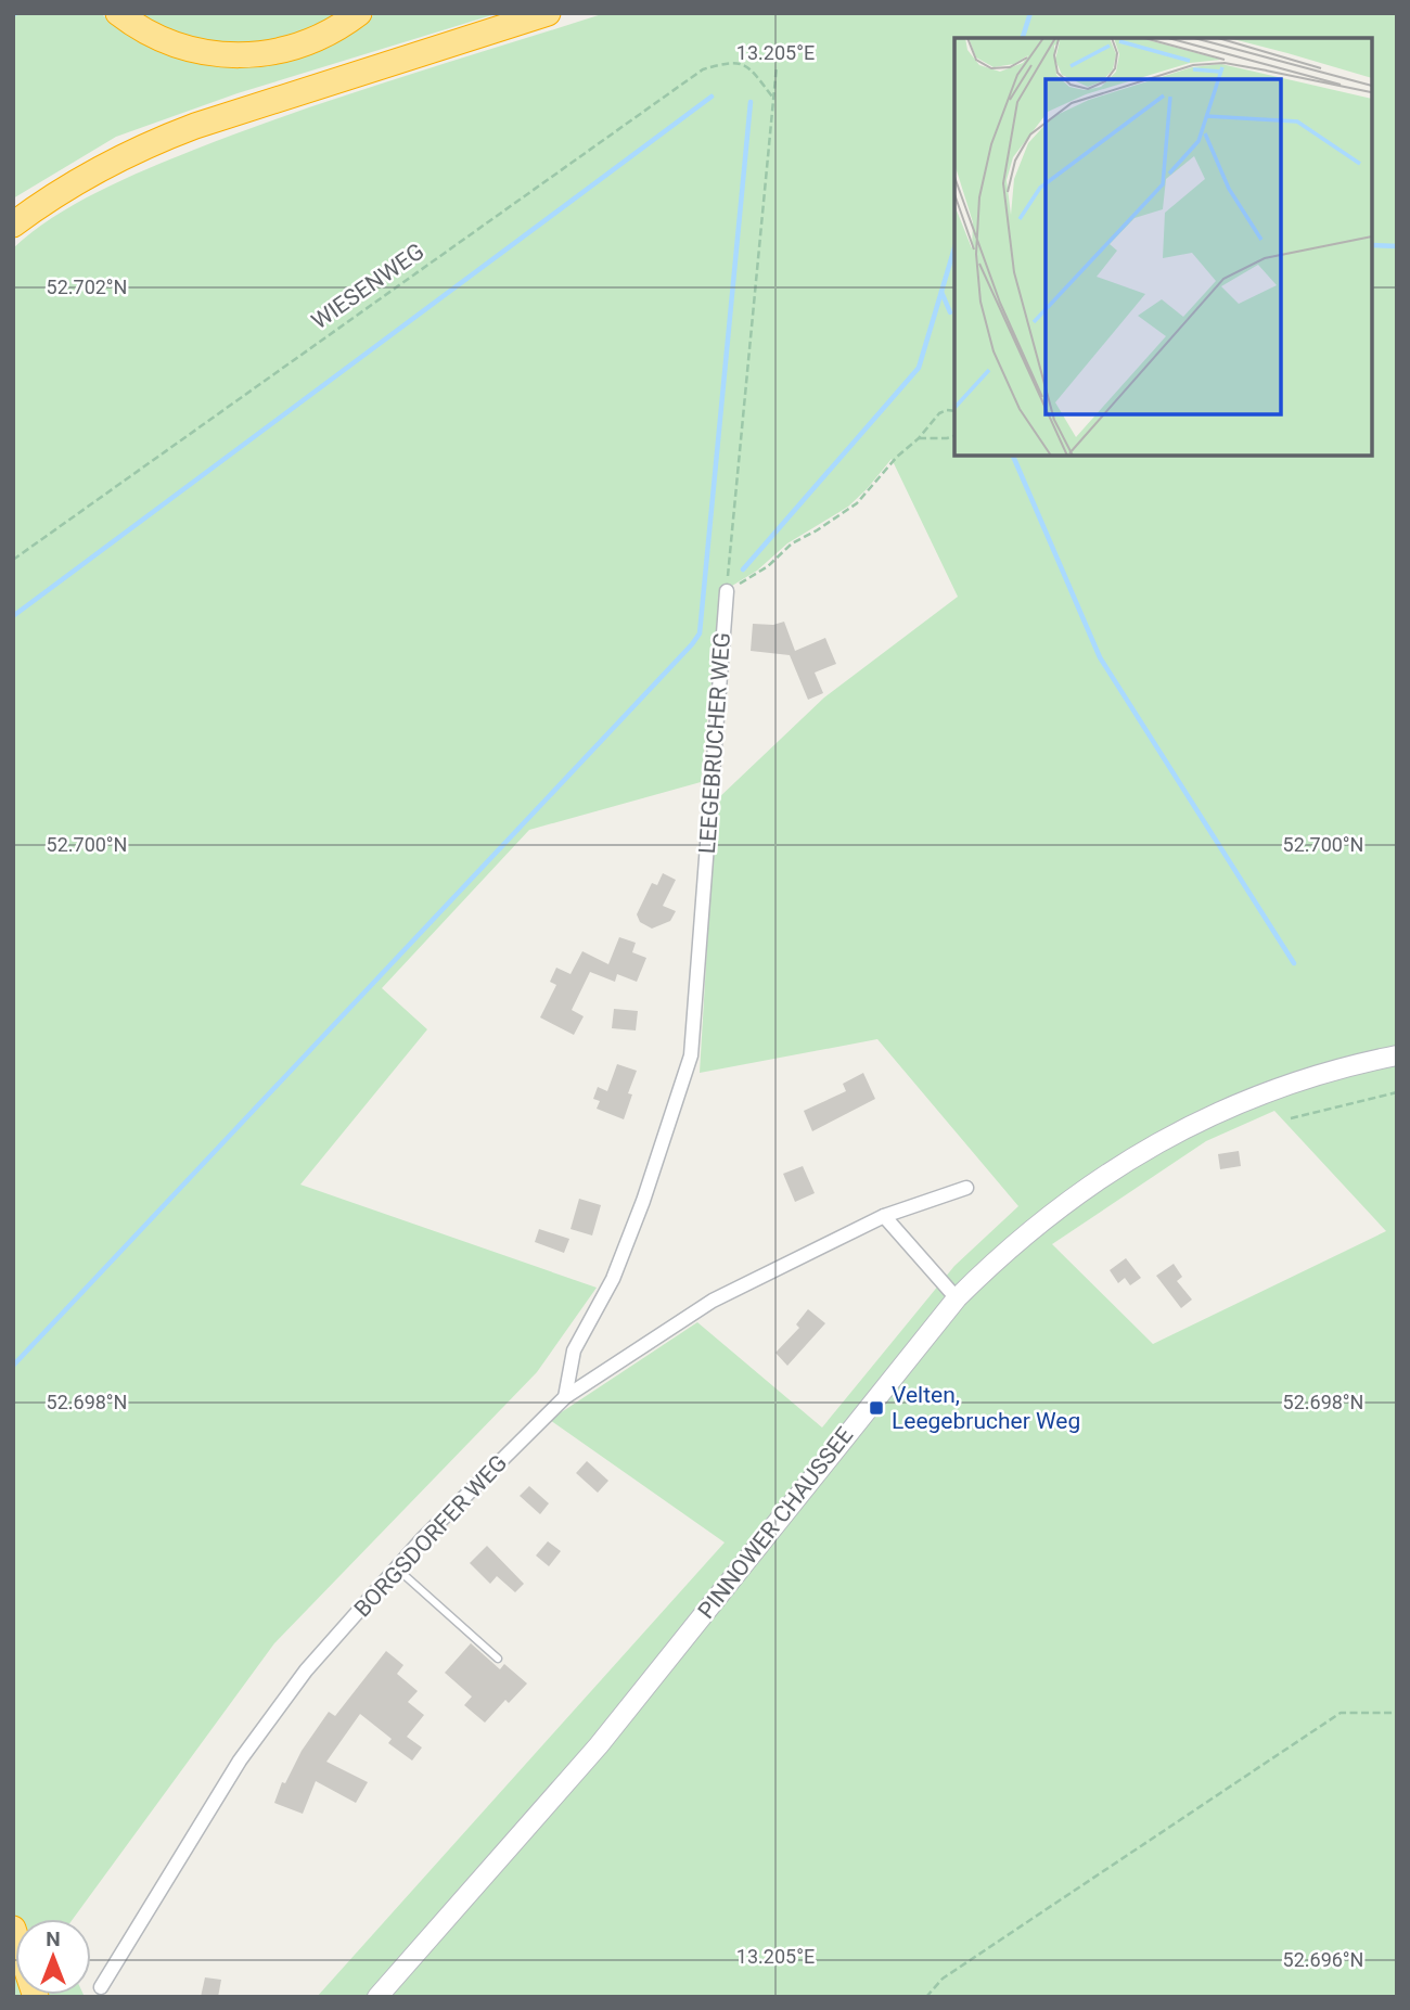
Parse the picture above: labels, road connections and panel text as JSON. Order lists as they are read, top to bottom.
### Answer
{
  "streets": {
    "main road": ["PINNOWER CHAUSSEE"],
    "street": ["LEEGEBRUCHER WEG", "BORGSDORFER WEG"],
    "path": ["WIESENWEG"]
  },
  "crossings": [
    ["LEEGEBRUCHER WEG", "BORGSDORFER WEG"]
  ],
  "places": {
    "transit": ["Velten, Leegebrucher Weg"]
  },
  "north": "top",
  "coordinates": [
    "13.205°E",
    "52.702°N",
    "52.700°N",
    "52.698°N",
    "52.696°N"
  ]
}
